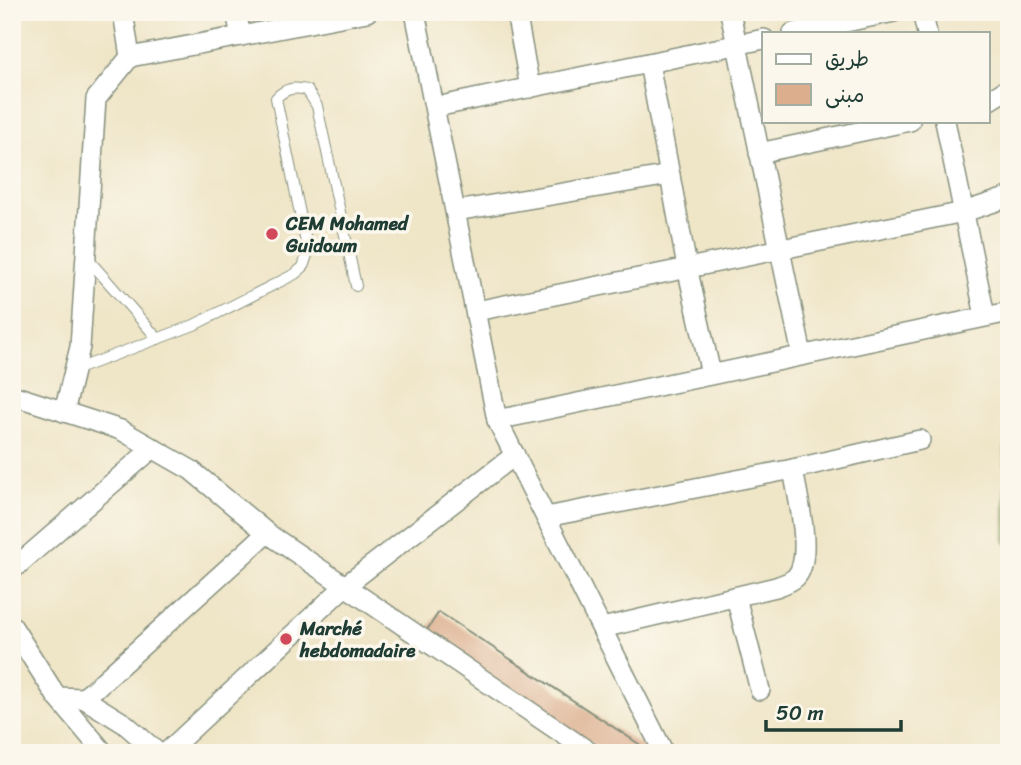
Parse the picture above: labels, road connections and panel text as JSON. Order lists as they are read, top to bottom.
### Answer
{
  "places": ["CEM Mohamed Guidoum", "Marché hebdomadaire"],
  "legend": ["طريق", "مبنى"],
  "scale_bar": "50 m"
}
